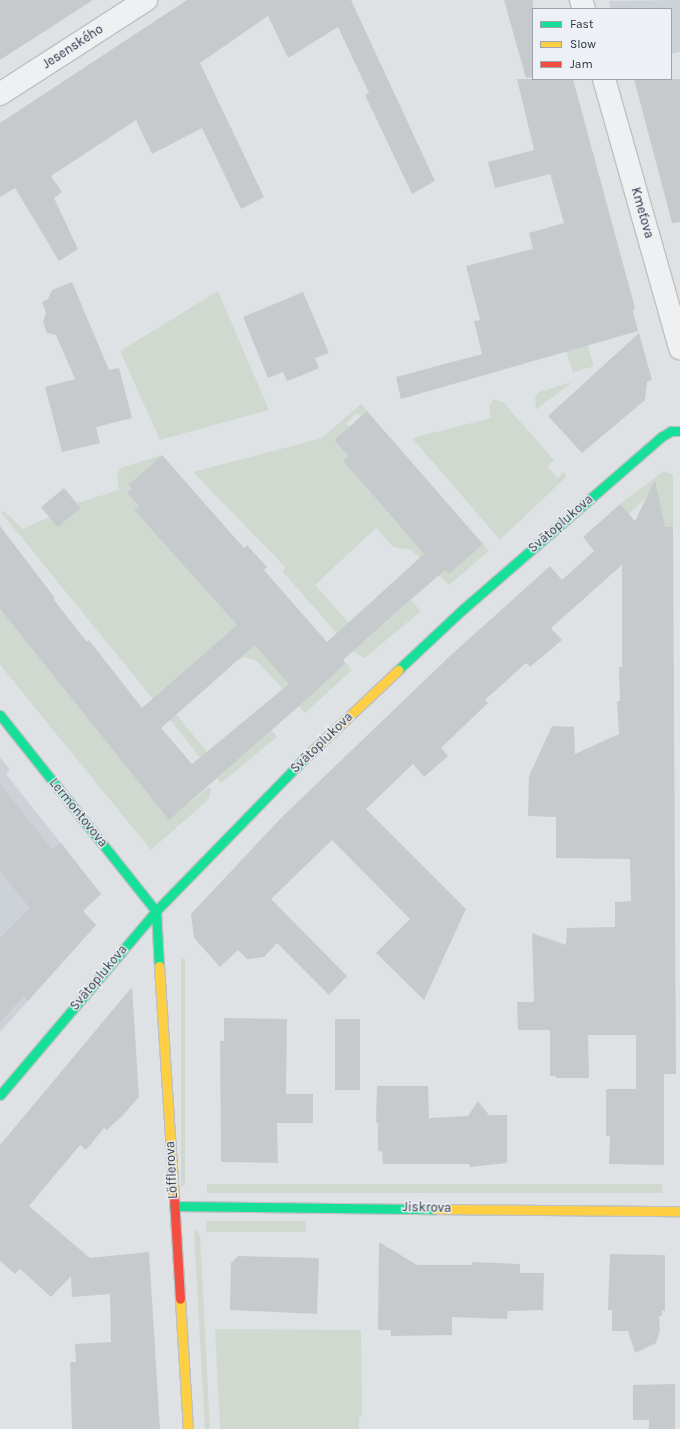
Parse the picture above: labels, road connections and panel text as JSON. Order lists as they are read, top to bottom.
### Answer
{
  "streets": {
    "street": [
      "Jesenského",
      "Kmeťova",
      "Svätoplukova",
      "Lermontovova",
      "Löfflerova",
      "Jiskrova"
    ]
  },
  "crossings": [
    ["Svätoplukova", "Lermontovova"],
    ["Svätoplukova", "Löfflerova"],
    ["Lermontovova", "Löfflerova"],
    ["Löfflerova", "Jiskrova"]
  ],
  "legend": ["Fast", "Slow", "Jam"]
}
